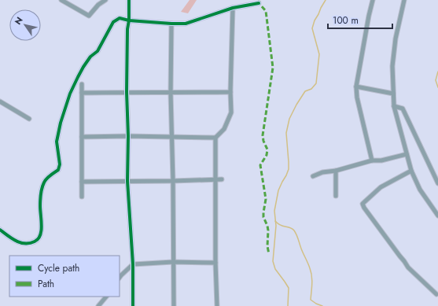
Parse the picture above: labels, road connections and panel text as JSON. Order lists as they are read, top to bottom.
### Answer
{
  "legend": ["Cycle path", "Path"],
  "scale_bar": "100 m",
  "north": "top left"
}
